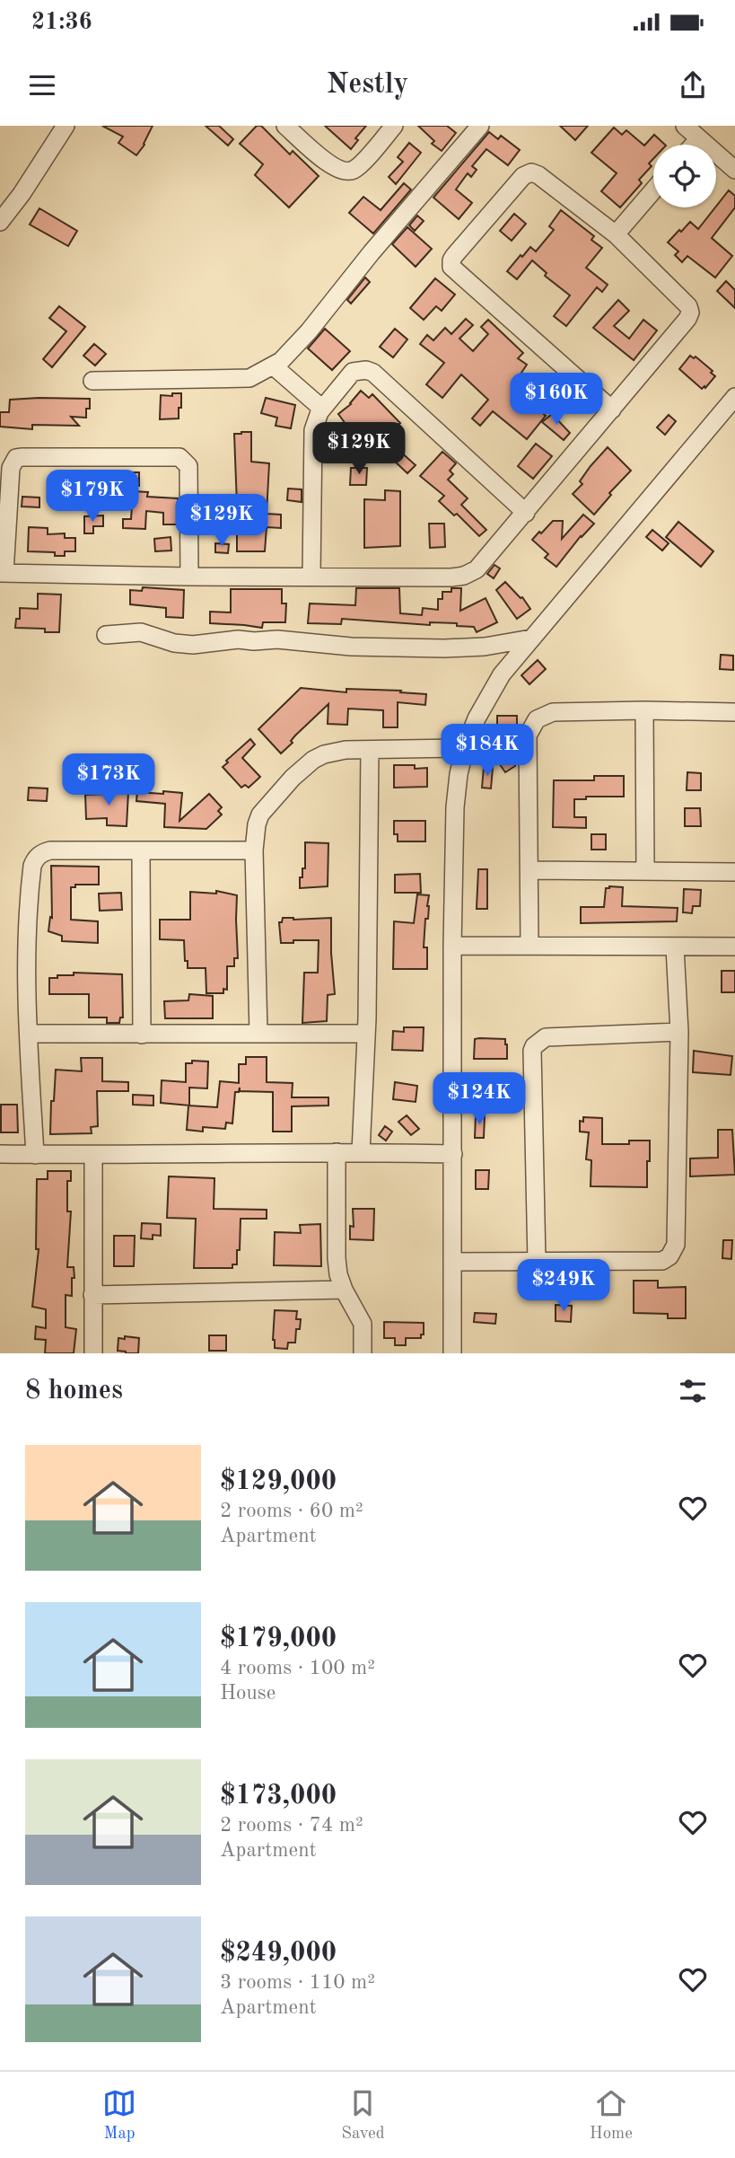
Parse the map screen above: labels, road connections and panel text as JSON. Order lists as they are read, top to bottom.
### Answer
{
  "page": {
    "status": "21:36",
    "header": "Nestly",
    "price": [
      "$160K",
      "$129K",
      "$179K",
      "$129K",
      "$184K",
      "$173K",
      "$124K",
      "$249K"
    ],
    "heading": "8 homes",
    "list": [
      {
        "name": "$129,000",
        "note": "2 rooms · 60 m² · Apartment"
      },
      {
        "name": "$179,000",
        "note": "4 rooms · 100 m² · House"
      },
      {
        "name": "$173,000",
        "note": "2 rooms · 74 m² · Apartment"
      },
      {
        "name": "$249,000",
        "note": "3 rooms · 110 m² · Apartment"
      }
    ],
    "tabs": ["Map", "Saved", "Home"]
  }
}
